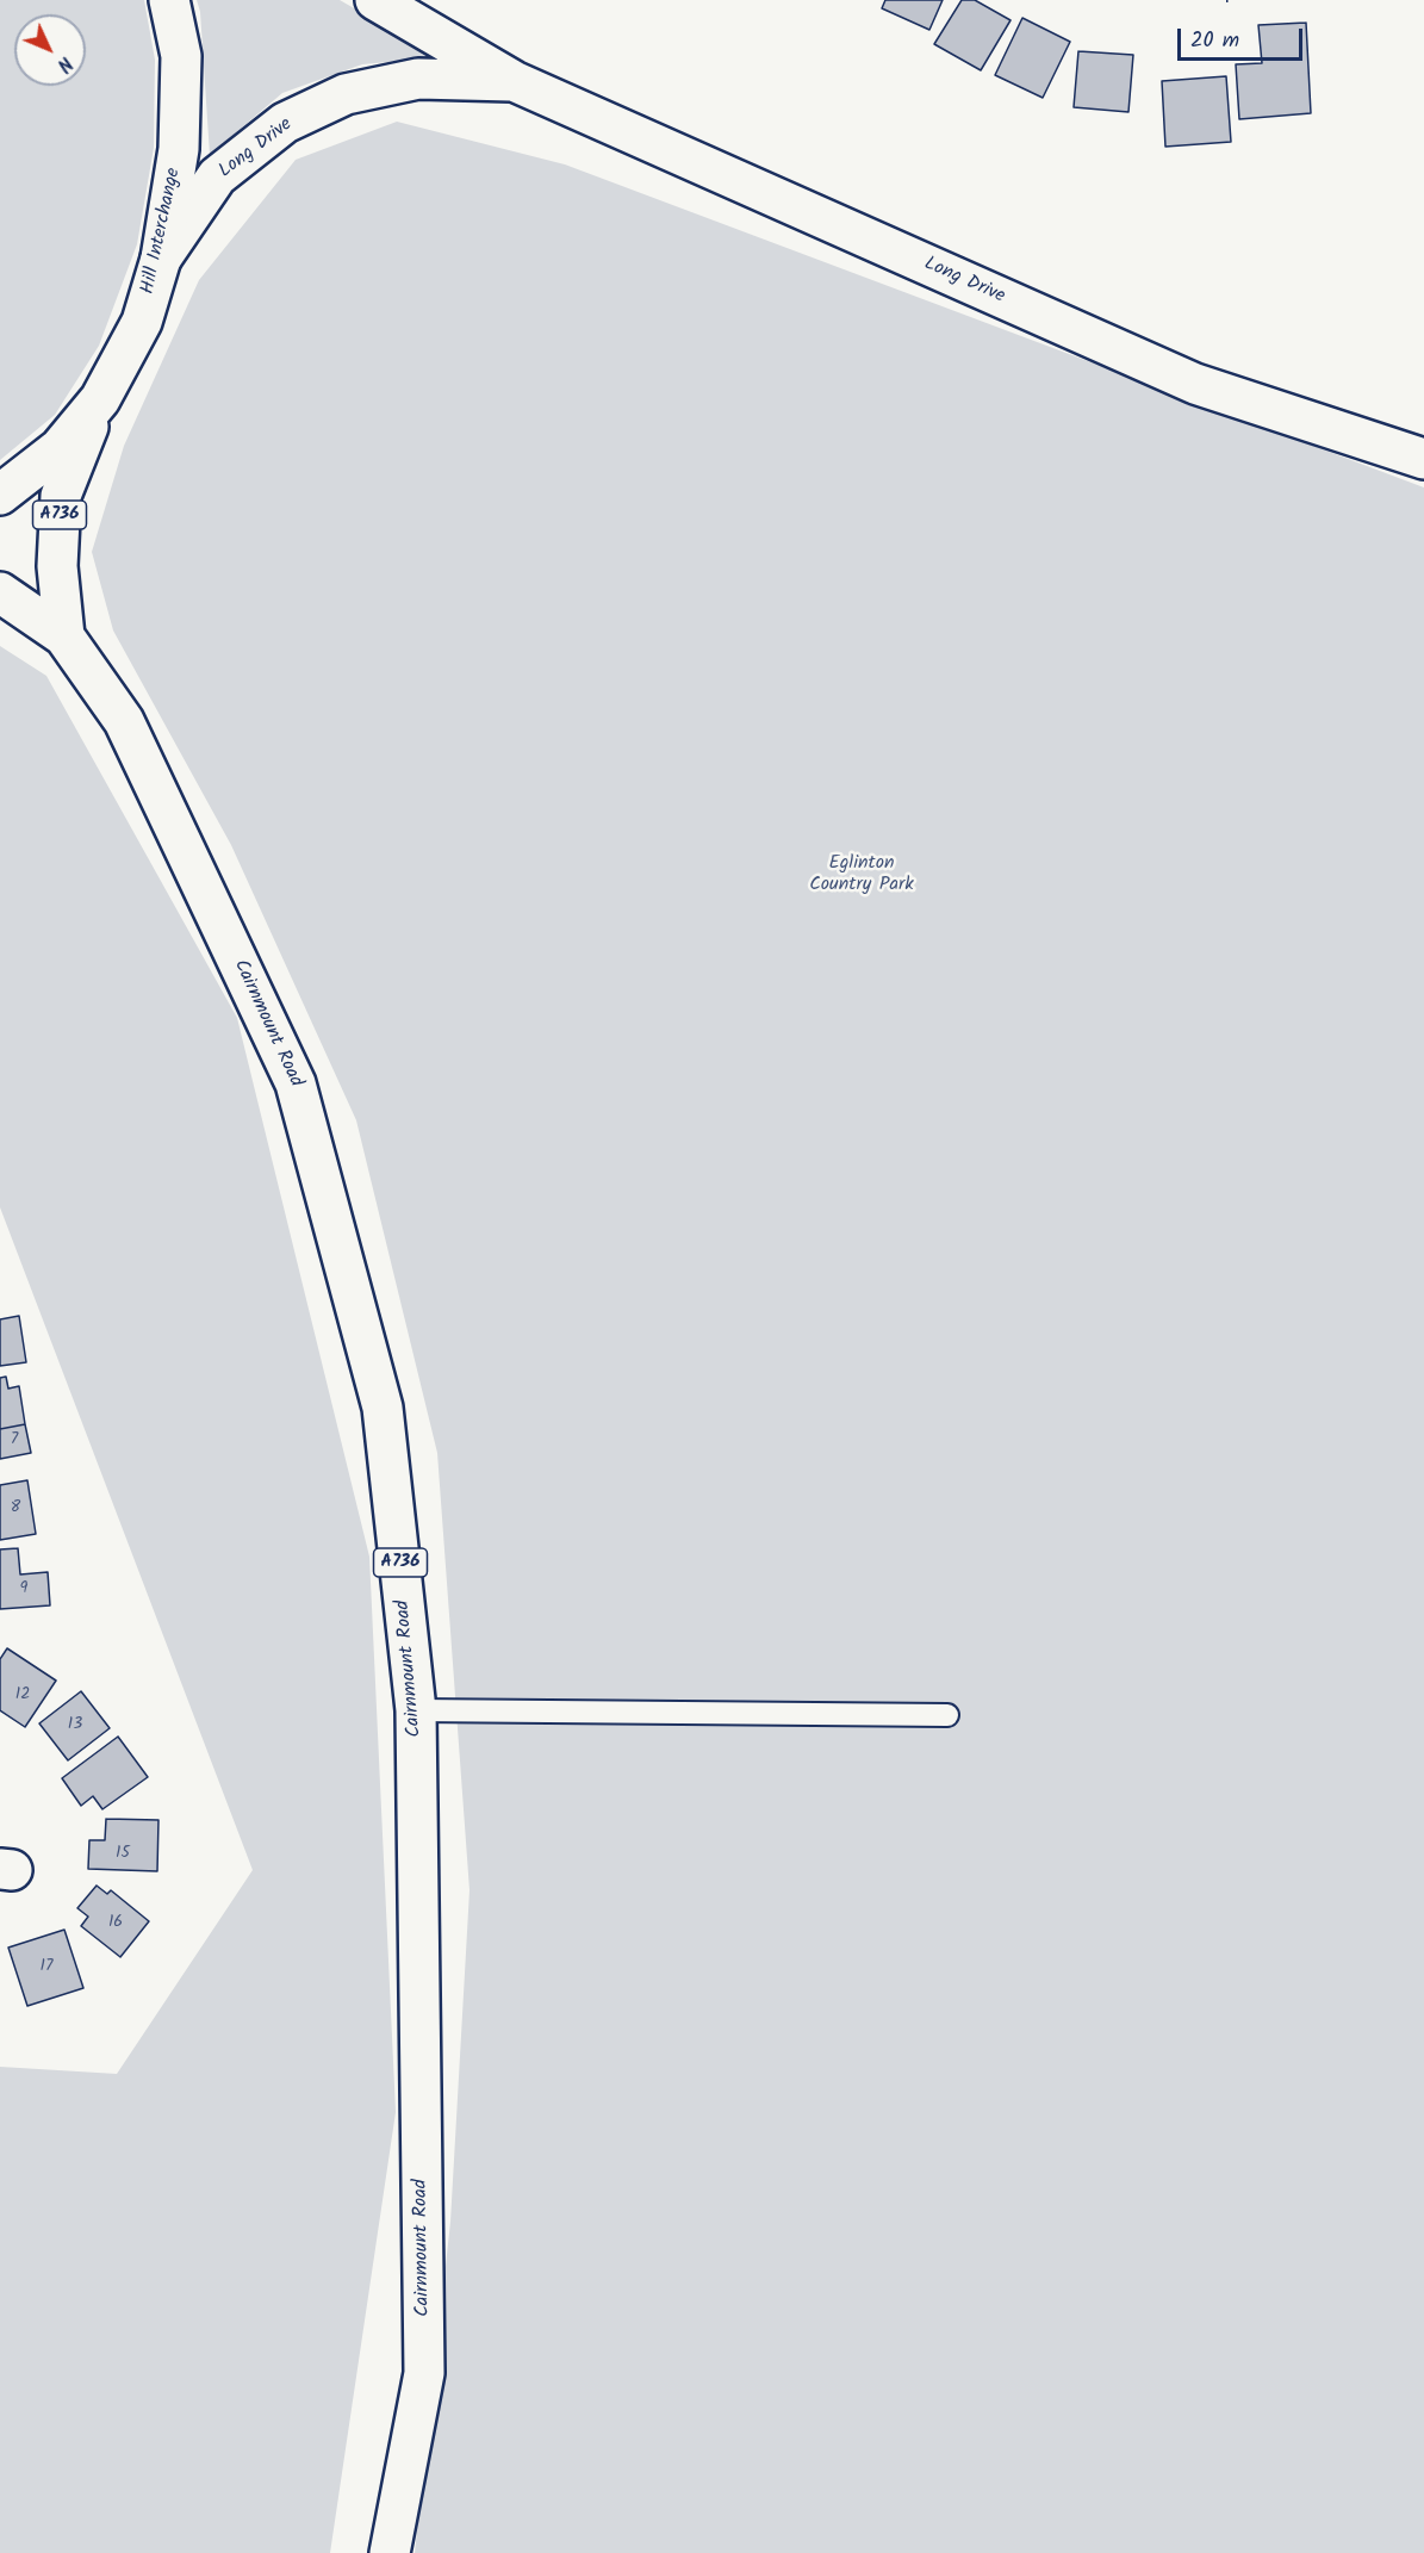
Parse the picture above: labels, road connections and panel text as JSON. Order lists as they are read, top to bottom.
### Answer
{
  "streets": {
    "main road": [
      "Long Drive",
      "Hill Interchange",
      "A736",
      "Cairnmount Road"
    ]
  },
  "crossings": [
    ["Long Drive", "Hill Interchange"],
    ["Hill Interchange", "Cairnmount Road"]
  ],
  "parks": ["Eglinton Country Park"],
  "house_numbers": [
    "7",
    "8",
    "9",
    "12",
    "13",
    "15",
    "16",
    "17"
  ],
  "scale_bar": "20 m",
  "north": "bottom right"
}
